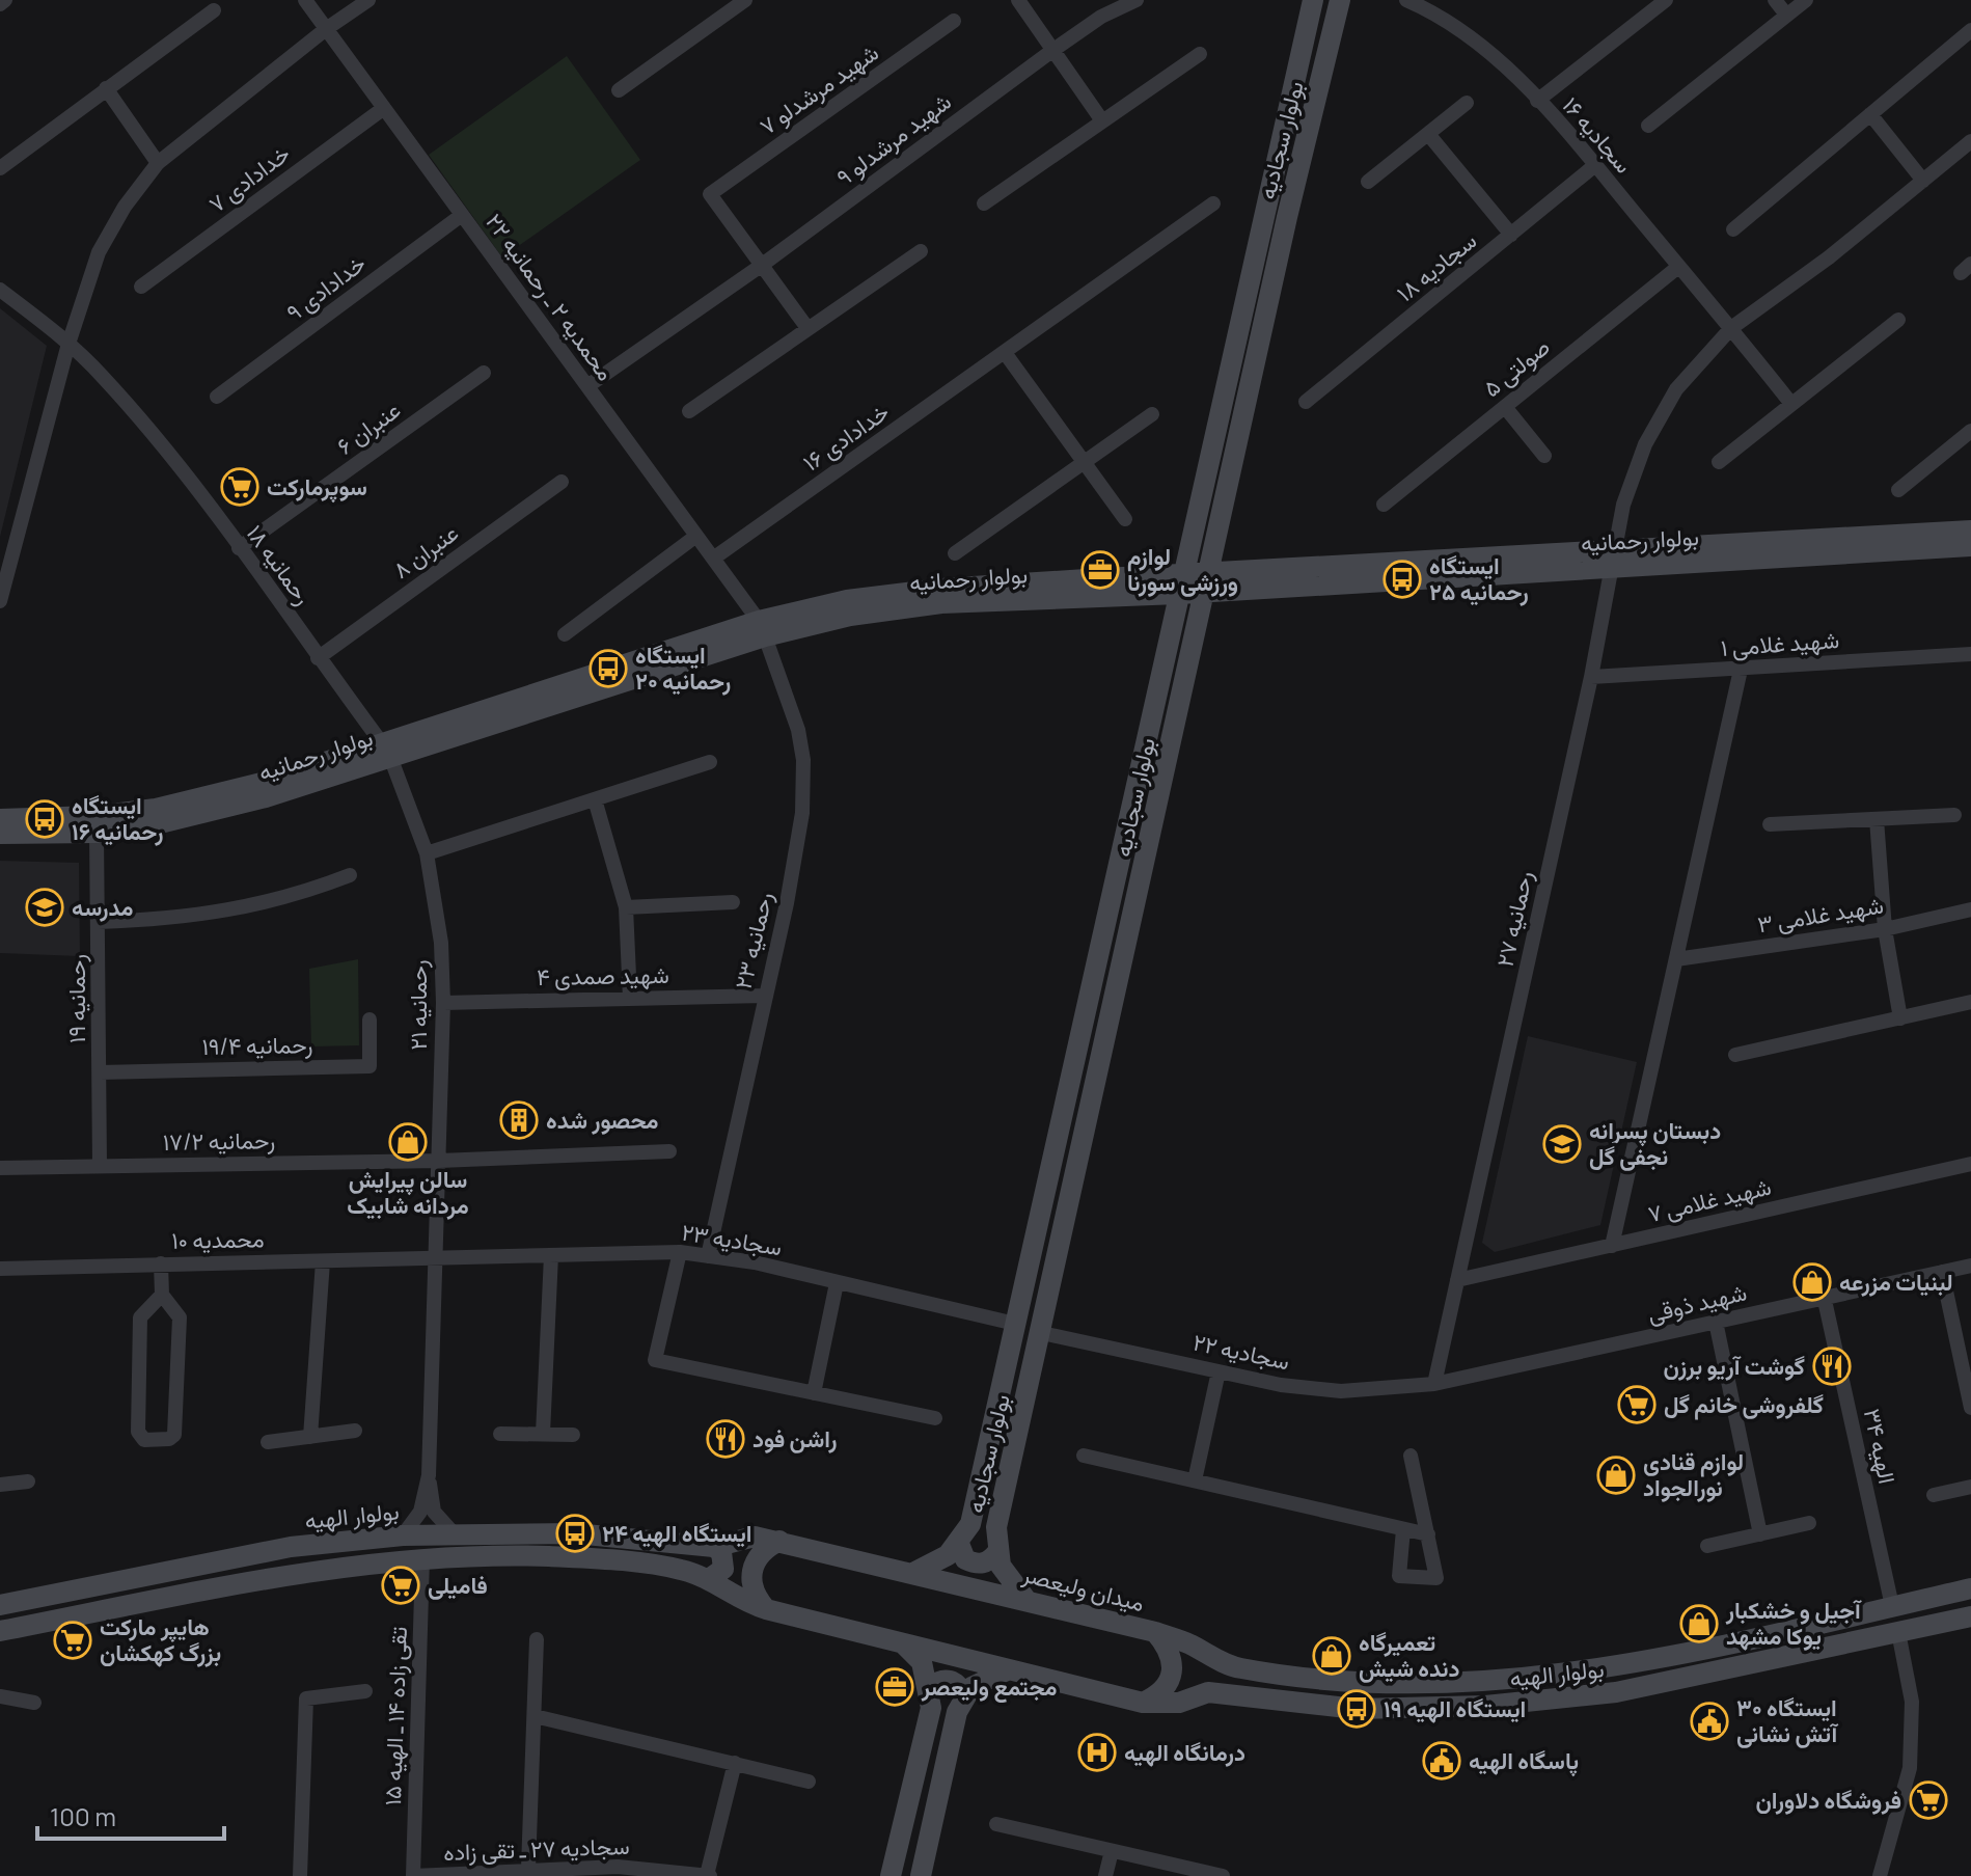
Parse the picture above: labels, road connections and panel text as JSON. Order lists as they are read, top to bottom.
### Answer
{
  "streets": {
    "main road": [
      "بولوار سجادیه",
      "بولوار رحمانیه",
      "بولوار الهیه",
      "میدان ولیعصر"
    ],
    "street": [
      "شهید مرشدلو ۷",
      "سجادیه ۱۶",
      "شهید مرشدلو ۹",
      "خدادادی ۷",
      "سجادیه ۱۸",
      "خدادادی ۹",
      "محمدیه ۲ ـ رحمانیه ۲۲",
      "صولتی ۵",
      "عنبران ۶",
      "خدادادی ۱۶",
      "عنبران ۸",
      "رحمانیه ۱۸",
      "شهید غلامی ۱",
      "شهید غلامی ۳",
      "رحمانیه ۲۷",
      "رحمانیه ۲۳",
      "شهید صمدی ۴",
      "رحمانیه ۱۹",
      "رحمانیه ۲۱",
      "رحمانیه ۱۹/۴",
      "رحمانیه ۱۷/۲",
      "شهید غلامی ۷",
      "محمدیه ۱۰",
      "سجادیه ۲۳",
      "شهید ذوقی",
      "سجادیه ۲۲",
      "الهیه ۳۴",
      "تقی زاده ۱۴ ـ الهیه ۱۵",
      "سجادیه ۲۷ ـ تقی زاده"
    ]
  },
  "crossings": [
    ["شهید مرشدلو ۷", "شهید مرشدلو ۹"],
    ["سجادیه ۱۶", "سجادیه ۱۸"],
    ["سجادیه ۱۶", "صولتی ۵"],
    ["سجادیه ۱۶", "رحمانیه ۲۷"],
    ["شهید مرشدلو ۹", "محمدیه ۲ ـ رحمانیه ۲۲"],
    ["بولوار سجادیه", "بولوار رحمانیه"],
    ["بولوار سجادیه", "سجادیه ۲۳"],
    ["بولوار سجادیه", "سجادیه ۲۲"],
    ["بولوار سجادیه", "میدان ولیعصر"],
    ["خدادادی ۷", "محمدیه ۲ ـ رحمانیه ۲۲"],
    ["خدادادی ۹", "محمدیه ۲ ـ رحمانیه ۲۲"],
    ["محمدیه ۲ ـ رحمانیه ۲۲", "خدادادی ۱۶"],
    ["محمدیه ۲ ـ رحمانیه ۲۲", "بولوار رحمانیه"],
    ["محمدیه ۲ ـ رحمانیه ۲۲", "رحمانیه ۲۳"],
    ["عنبران ۶", "رحمانیه ۱۸"],
    ["بولوار رحمانیه", "رحمانیه ۱۸"],
    ["بولوار رحمانیه", "رحمانیه ۲۷"],
    ["بولوار رحمانیه", "رحمانیه ۲۳"],
    ["بولوار رحمانیه", "رحمانیه ۱۹"],
    ["بولوار رحمانیه", "رحمانیه ۲۱"],
    ["عنبران ۸", "رحمانیه ۱۸"],
    ["رحمانیه ۱۸", "رحمانیه ۲۱"],
    ["شهید غلامی ۱", "رحمانیه ۲۷"],
    ["رحمانیه ۲۷", "شهید غلامی ۷"],
    ["رحمانیه ۲۷", "شهید ذوقی"],
    ["رحمانیه ۲۷", "سجادیه ۲۲"],
    ["رحمانیه ۲۳", "شهید صمدی ۴"],
    ["رحمانیه ۲۳", "سجادیه ۲۳"],
    ["شهید صمدی ۴", "رحمانیه ۲۱"],
    ["رحمانیه ۱۹", "رحمانیه ۱۹/۴"],
    ["رحمانیه ۱۹", "رحمانیه ۱۷/۲"],
    ["رحمانیه ۲۱", "رحمانیه ۱۷/۲"],
    ["رحمانیه ۲۱", "محمدیه ۱۰"],
    ["رحمانیه ۲۱", "سجادیه ۲۳"],
    ["محمدیه ۱۰", "سجادیه ۲۳"],
    ["شهید ذوقی", "سجادیه ۲۲"],
    ["شهید ذوقی", "الهیه ۳۴"],
    ["الهیه ۳۴", "بولوار الهیه"],
    ["بولوار الهیه", "میدان ولیعصر"],
    ["تقی زاده ۱۴ ـ الهیه ۱۵", "سجادیه ۲۷ ـ تقی زاده"]
  ],
  "places": {
    "supermarket": [
      "سوپرمارکت",
      "گلفروشی خانم گل",
      "فامیلی",
      "هایپر مارکت بزرگ کهکشان",
      "فروشگاه دلاوران"
    ],
    "office": ["لوازم ورزشی سورنا", "مجتمع ولیعصر"],
    "bus stop": [
      "ایستگاه رحمانیه ۲۵",
      "ایستگاه رحمانیه ۲۰",
      "ایستگاه رحمانیه ۱۶",
      "ایستگاه الهیه ۲۴",
      "ایستگاه الهیه ۱۹"
    ],
    "school or university": ["مدرسه", "دبستان پسرانه نجفی گل"],
    "building": ["محصور شده"],
    "shop": [
      "سالن پیرایش مردانه شابیک",
      "لبنیات مزرعه",
      "لوازم قنادی نورالجواد",
      "آجیل و خشکبار یوکا مشهد",
      "تعمیرگاه دنده شیش"
    ],
    "restaurant": ["گوشت آریو برزن", "راشن فود"],
    "public building": ["ایستگاه ۳۰ آتش نشانی", "پاسگاه الهیه"],
    "hospital": ["درمانگاه الهیه"]
  },
  "scale_bar": "100 m"
}
